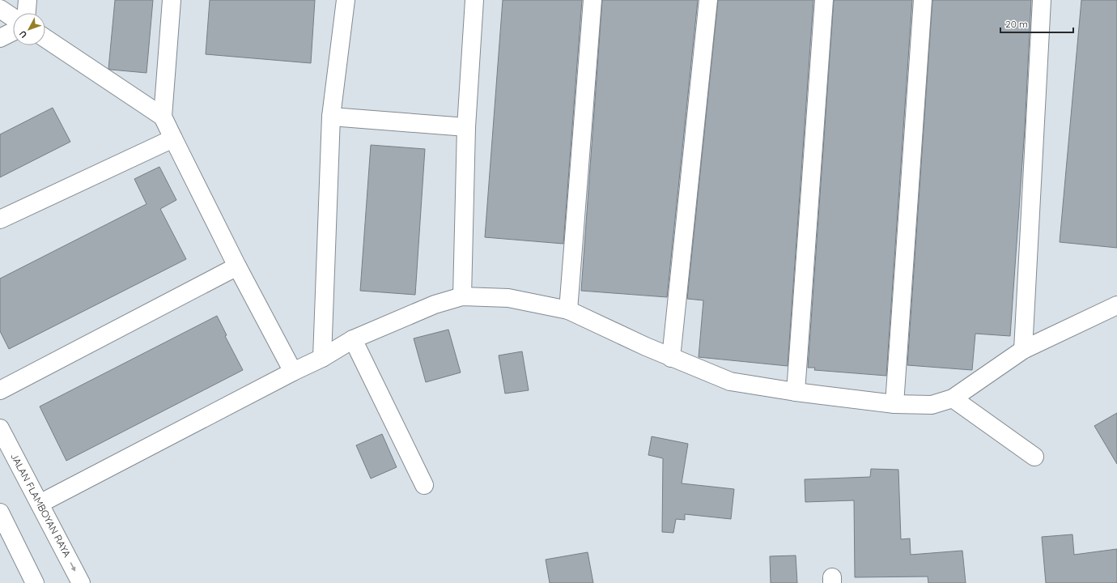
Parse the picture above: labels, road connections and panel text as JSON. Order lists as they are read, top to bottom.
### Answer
{
  "streets": {
    "street": ["JALAN FLAMBOYAN RAYA"]
  },
  "scale_bar": "20 m",
  "north": "bottom left"
}
